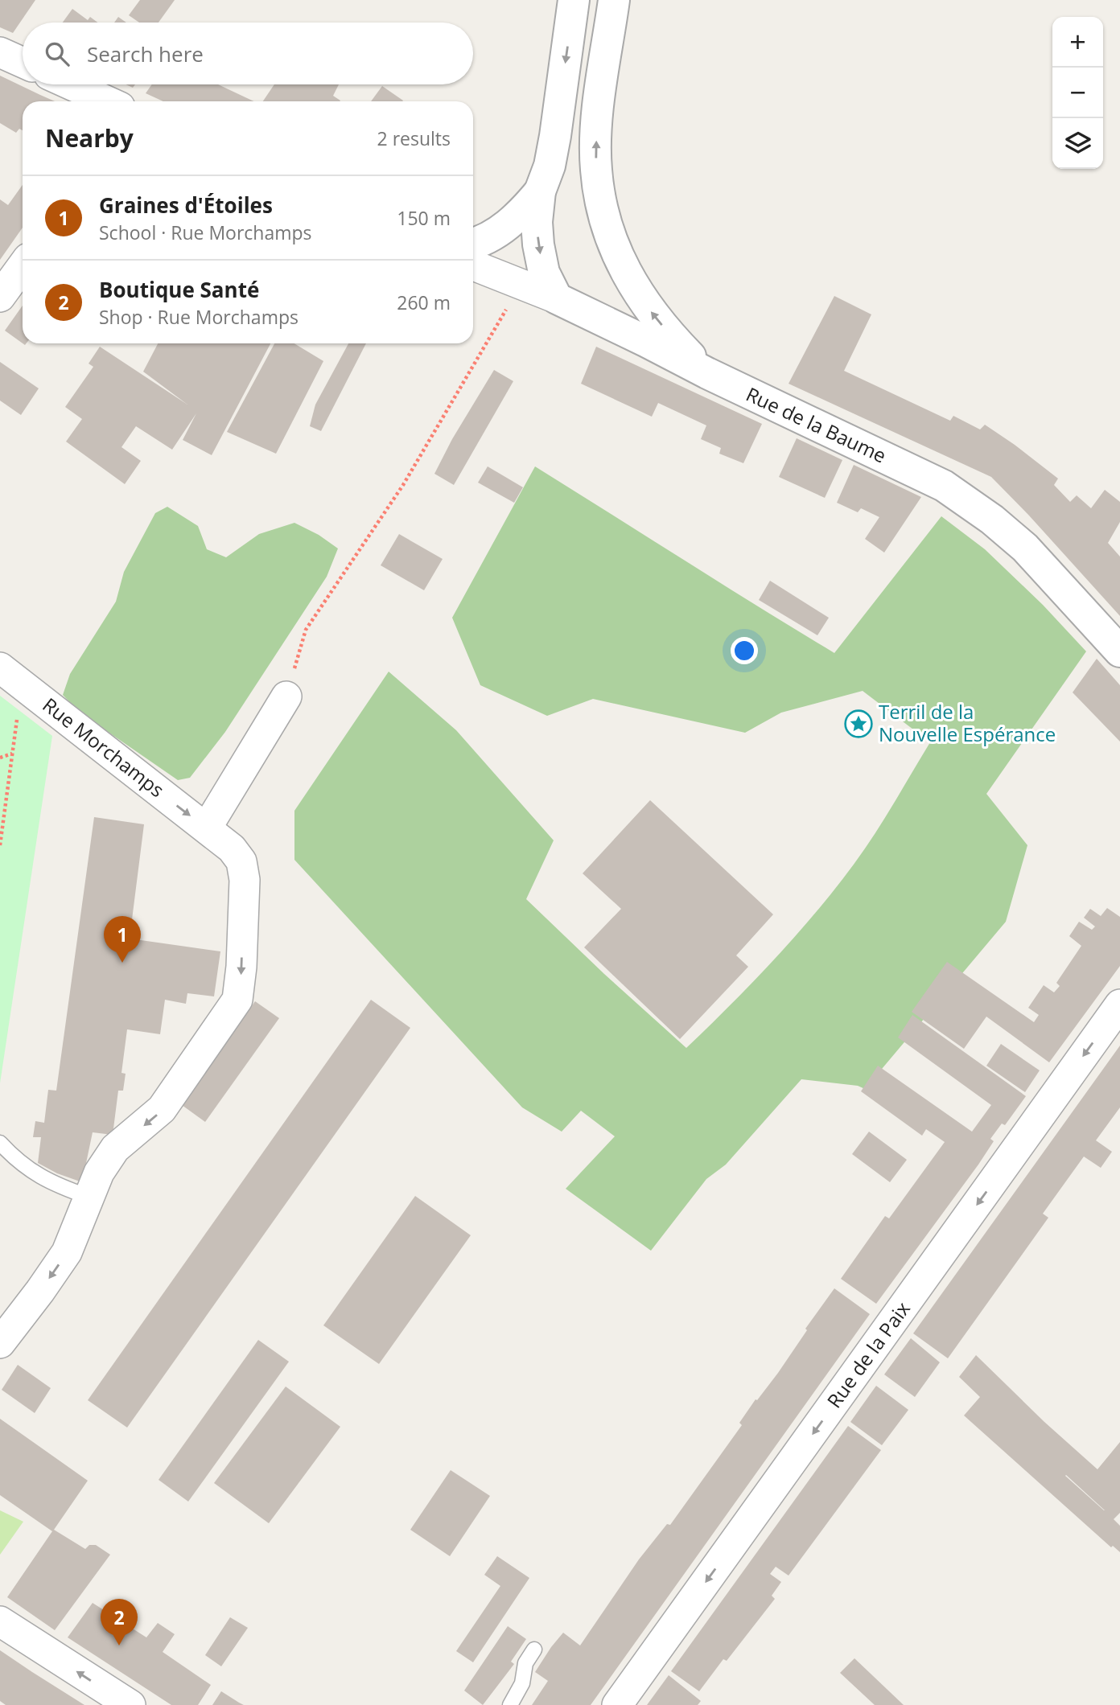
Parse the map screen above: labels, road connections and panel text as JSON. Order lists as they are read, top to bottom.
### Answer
{
  "streets": {
    "street": ["Rue de la Baume", "Rue Morchamps", "Rue de la Paix"]
  },
  "one_way": ["Rue de la Paix"],
  "places": {
    "place": ["Terril de la Nouvelle Espérance"]
  },
  "page": {
    "map_buttons": ["+", "−"],
    "search": "Search here",
    "heading": ["Nearby", "2 results"],
    "list": [
      {
        "mark": "1",
        "name": "Graines d'Étoiles",
        "note": "School · Rue Morchamps",
        "value": "150 m"
      },
      {
        "mark": "2",
        "name": "Boutique Santé",
        "note": "Shop · Rue Morchamps",
        "value": "260 m"
      }
    ],
    "pins": ["1", "2"]
  }
}
